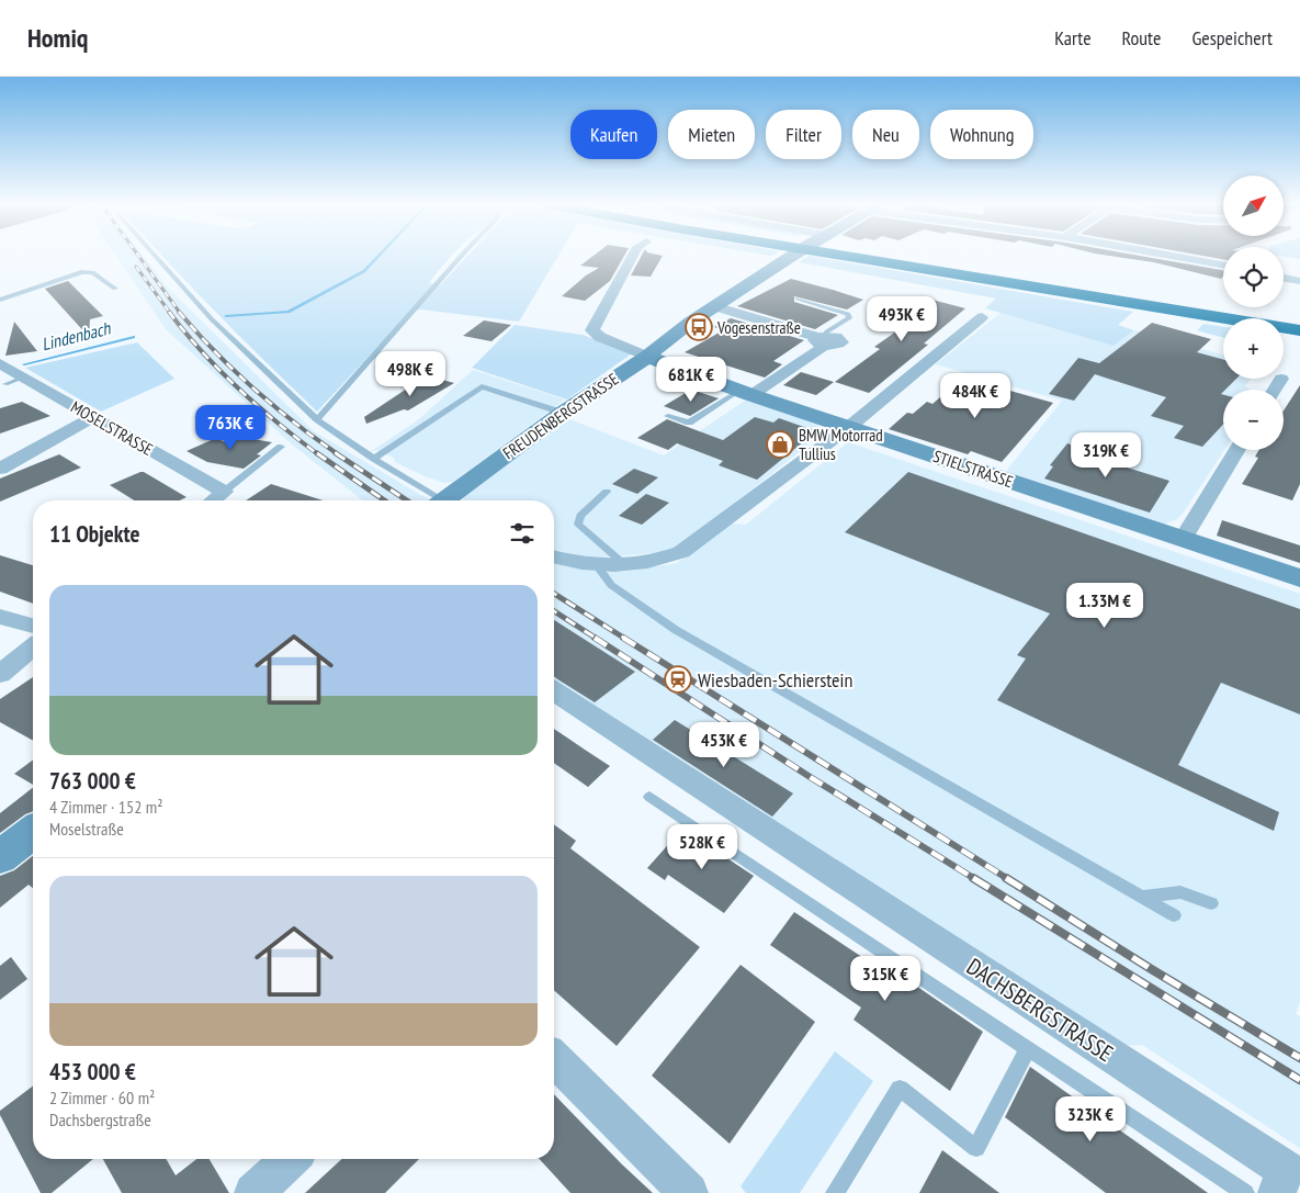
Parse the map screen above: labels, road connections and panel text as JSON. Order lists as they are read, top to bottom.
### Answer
{
  "streets": {
    "street": [
      "FREUDENBERGSTRASSE",
      "MOSELSTRASSE",
      "STIELSTRASSE",
      "DACHSBERGSTRASSE"
    ]
  },
  "crossings": [
    ["FREUDENBERGSTRASSE", "STIELSTRASSE"]
  ],
  "water": ["Lindenbach"],
  "places": {
    "bus stop": ["Vogesenstraße"],
    "shop": ["BMW Motorrad Tullius"],
    "station": ["Wiesbaden-Schierstein"]
  },
  "north": "top right",
  "page": {
    "header": "Homiq",
    "nav": ["Karte", "Route", "Gespeichert"],
    "chip": [
      "Kaufen",
      "Mieten",
      "Filter",
      "Neu",
      "Wohnung"
    ],
    "map_buttons": ["+", "−"],
    "price": [
      "493K €",
      "498K €",
      "681K €",
      "484K €",
      "763K €",
      "319K €",
      "1.33M €",
      "453K €",
      "528K €",
      "315K €",
      "323K €"
    ],
    "heading": "11 Objekte",
    "list": [
      {
        "name": "763 000 €",
        "note": "4 Zimmer · 152 m² · Moselstraße"
      },
      {
        "name": "453 000 €",
        "note": "2 Zimmer · 60 m² · Dachsbergstraße"
      }
    ]
  }
}
